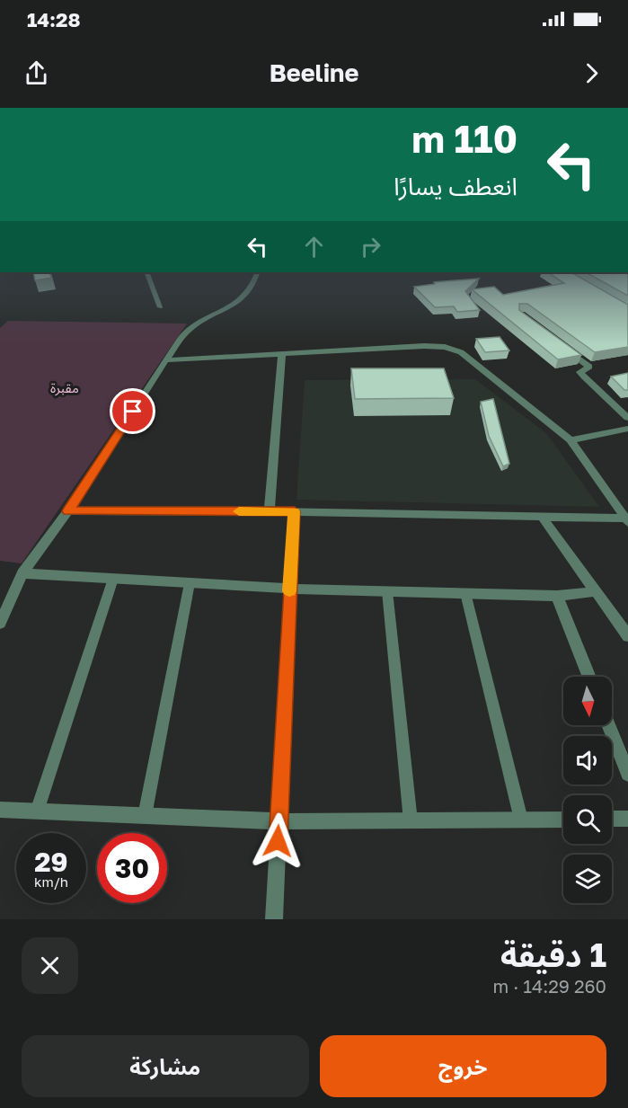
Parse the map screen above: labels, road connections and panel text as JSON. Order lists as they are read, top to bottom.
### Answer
{
  "parks": ["مقبرة"],
  "north": "bottom",
  "page": {
    "status": "14:28",
    "header": "Beeline",
    "turn": ["110 m", "انعطف يسارًا"],
    "speed": "29 km/h",
    "limit": "30",
    "heading": ["1 دقيقة", "260 m · 14:29"],
    "buttons": ["خروج", "مشاركة"]
  }
}
